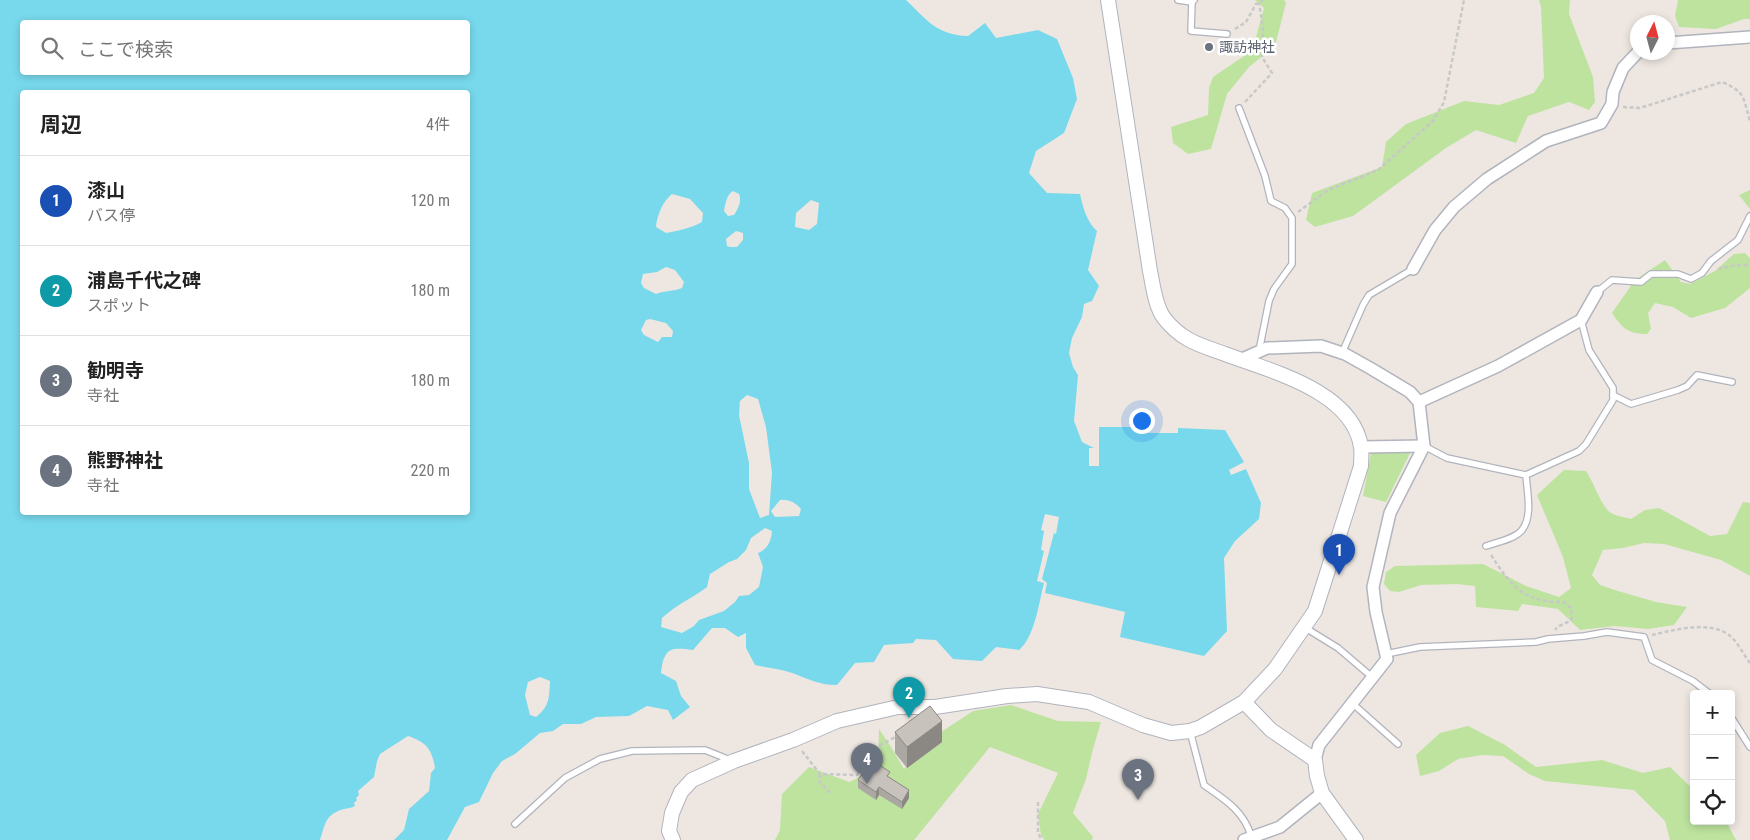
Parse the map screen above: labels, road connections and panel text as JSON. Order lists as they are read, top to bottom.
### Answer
{
  "places": ["諏訪神社"],
  "north": "top",
  "page": {
    "search": "ここで検索",
    "heading": ["周辺", "4件"],
    "list": [
      {
        "mark": "1",
        "name": "漆山",
        "note": "バス停",
        "value": "120 m"
      },
      {
        "mark": "2",
        "name": "浦島千代之碑",
        "note": "スポット",
        "value": "180 m"
      },
      {
        "mark": "3",
        "name": "勧明寺",
        "note": "寺社",
        "value": "180 m"
      },
      {
        "mark": "4",
        "name": "熊野神社",
        "note": "寺社",
        "value": "220 m"
      }
    ],
    "pins": [
      "1",
      "2",
      "4",
      "3"
    ],
    "map_buttons": ["+", "−"]
  }
}
